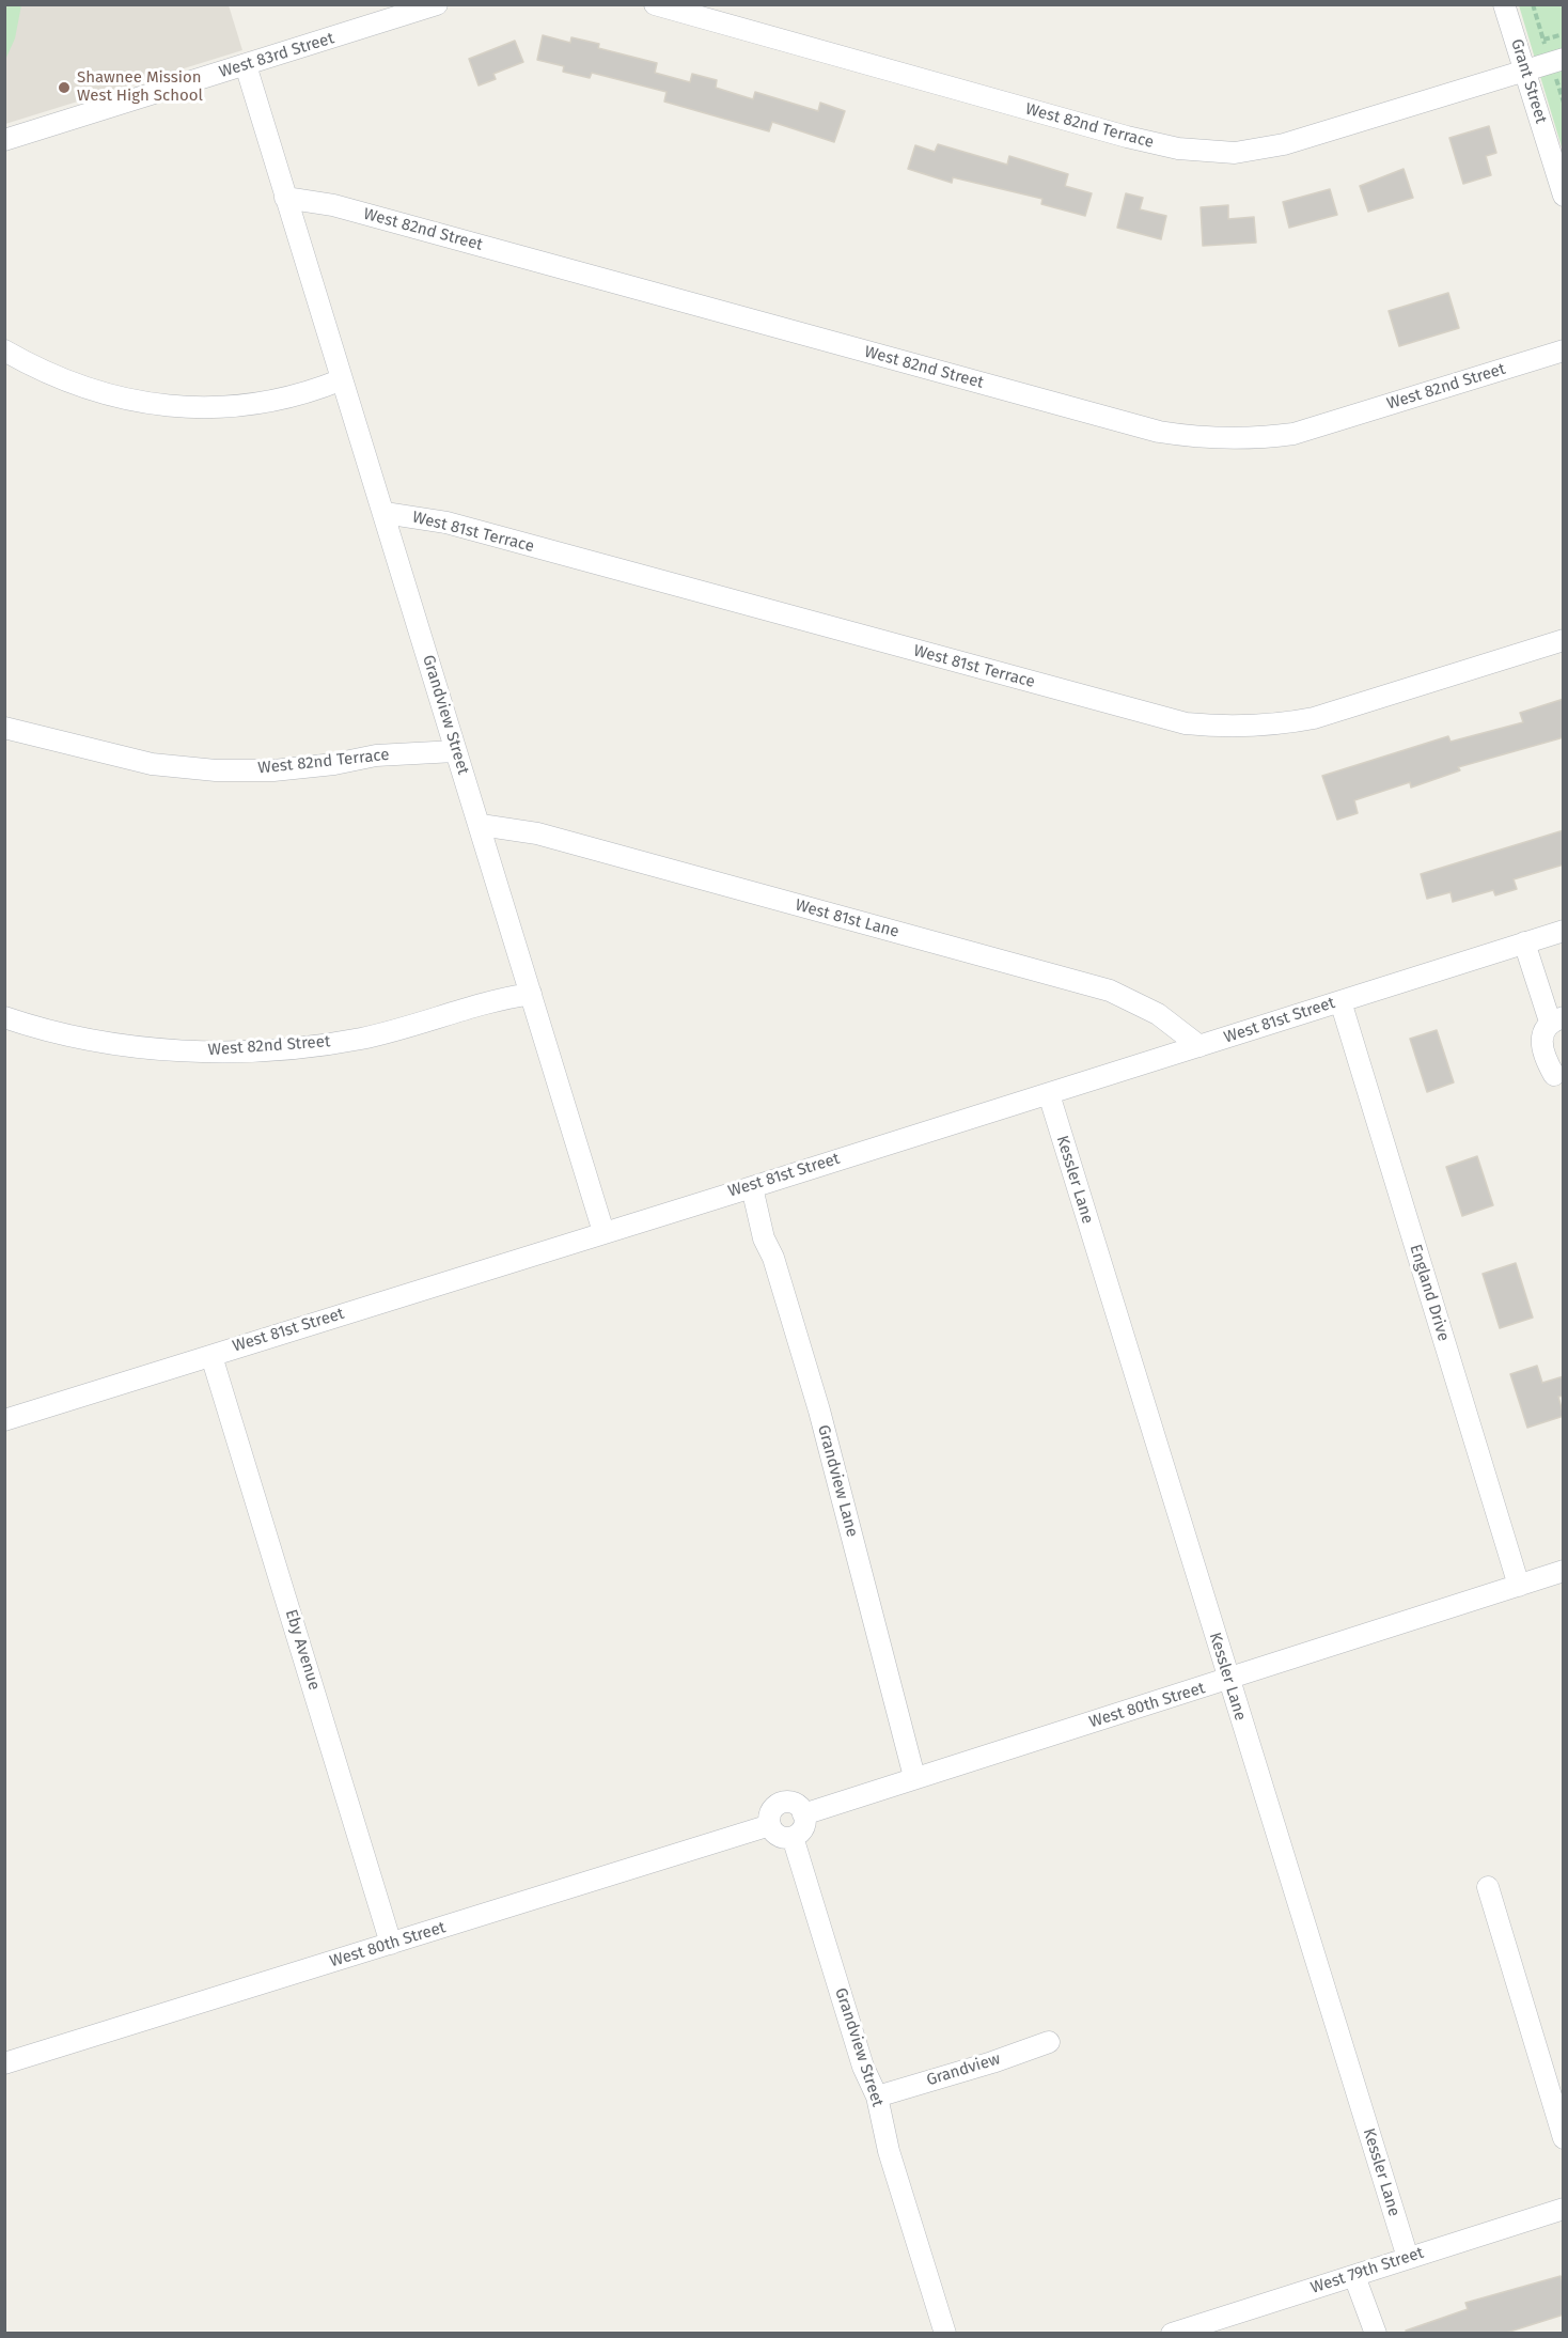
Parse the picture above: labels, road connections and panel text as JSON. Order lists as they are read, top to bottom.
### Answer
{
  "streets": {
    "street": [
      "West 83rd Street",
      "Grant Street",
      "West 82nd Terrace",
      "West 82nd Street",
      "West 81st Terrace",
      "Grandview Street",
      "West 81st Lane",
      "West 81st Street",
      "Kessler Lane",
      "England Drive",
      "Grandview Lane",
      "Eby Avenue",
      "West 80th Street",
      "Grandview",
      "West 79th Street"
    ]
  },
  "crossings": [
    ["Grant Street", "West 82nd Terrace"],
    ["West 82nd Terrace", "Grandview Street"],
    ["West 82nd Street", "Grandview Street"],
    ["West 81st Terrace", "Grandview Street"],
    ["Grandview Street", "West 81st Lane"],
    ["Grandview Street", "West 81st Street"],
    ["Grandview Street", "West 80th Street"],
    ["Grandview Street", "Grandview"],
    ["West 81st Lane", "West 81st Street"],
    ["West 81st Street", "Kessler Lane"],
    ["West 81st Street", "England Drive"],
    ["West 81st Street", "Grandview Lane"],
    ["West 81st Street", "Eby Avenue"],
    ["Kessler Lane", "West 80th Street"],
    ["Kessler Lane", "West 79th Street"],
    ["England Drive", "West 80th Street"],
    ["Grandview Lane", "West 80th Street"],
    ["Eby Avenue", "West 80th Street"]
  ],
  "places": ["Shawnee Mission West High School"]
}
